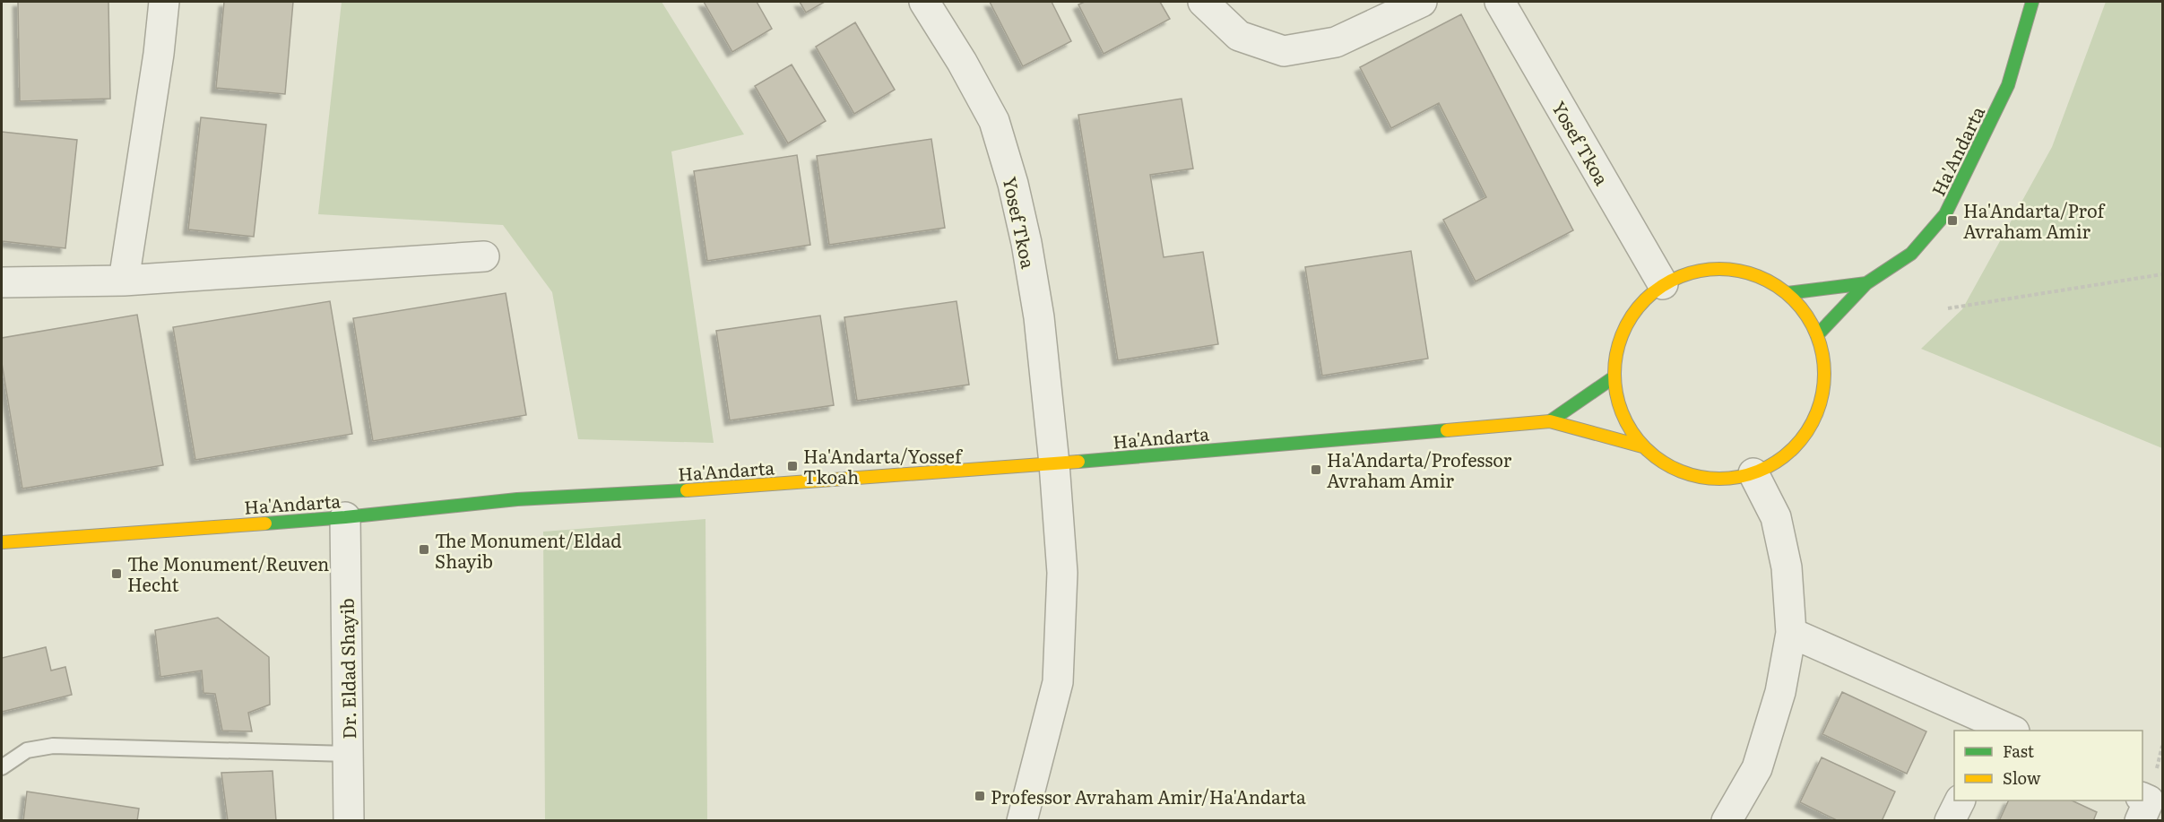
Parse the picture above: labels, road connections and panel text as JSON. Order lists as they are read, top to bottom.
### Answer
{
  "streets": {
    "street": ["Yosef Tkoa", "Ha'Andarta", "Dr. Eldad Shayib"]
  },
  "crossings": [
    ["Yosef Tkoa", "Ha'Andarta"],
    ["Ha'Andarta", "Dr. Eldad Shayib"]
  ],
  "places": {
    "transit": [
      "Ha'Andarta/Prof Avraham Amir",
      "Ha'Andarta/Yossef Tkoah",
      "Ha'Andarta/Professor Avraham Amir",
      "The Monument/Eldad Shayib",
      "The Monument/Reuven Hecht",
      "Professor Avraham Amir/Ha'Andarta"
    ]
  },
  "legend": ["Fast", "Slow"]
}
